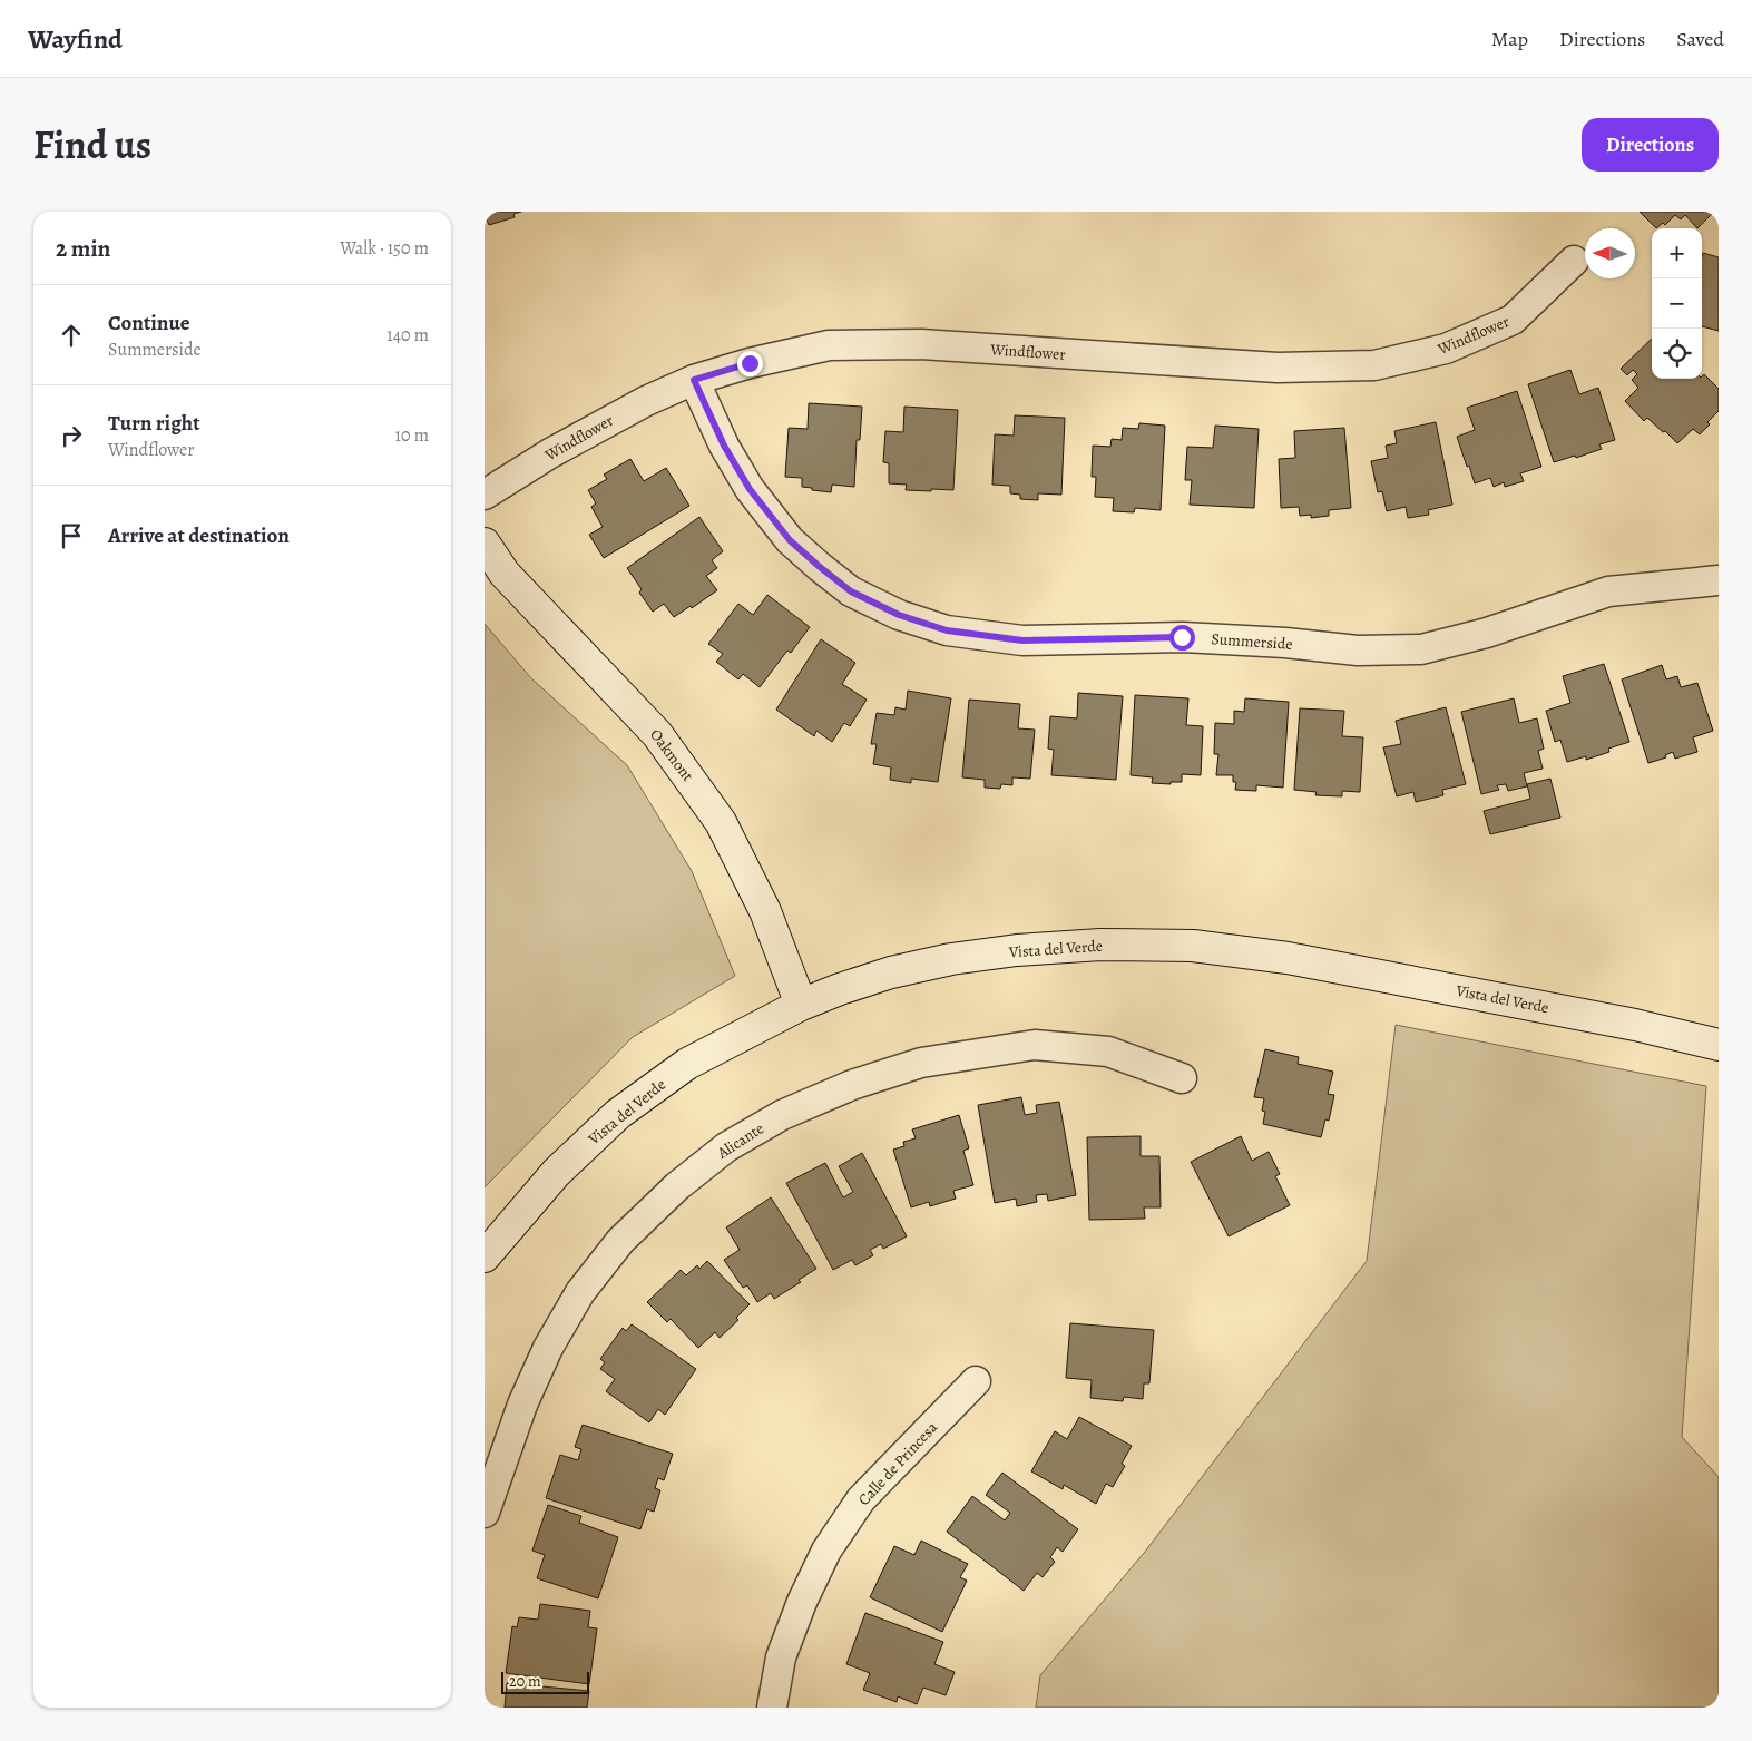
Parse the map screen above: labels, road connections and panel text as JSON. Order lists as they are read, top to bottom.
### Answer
{
  "streets": {
    "street": [
      "Windflower",
      "Summerside",
      "Oakmont",
      "Vista del Verde",
      "Alicante",
      "Calle de Princesa"
    ]
  },
  "crossings": [
    ["Windflower", "Summerside"],
    ["Oakmont", "Vista del Verde"]
  ],
  "scale_bar": "20 m",
  "north": "left",
  "page": {
    "header": "Wayfind",
    "nav": ["Map", "Directions", "Saved"],
    "title": "Find us",
    "buttons": "Directions",
    "heading": ["2 min", "Walk · 150 m"],
    "map_buttons": ["+", "−"],
    "list": [
      ["Continue", "Summerside", "140 m"],
      ["Turn right", "Windflower", "10 m"],
      "Arrive at destination"
    ],
    "scale": "20 m"
  }
}
